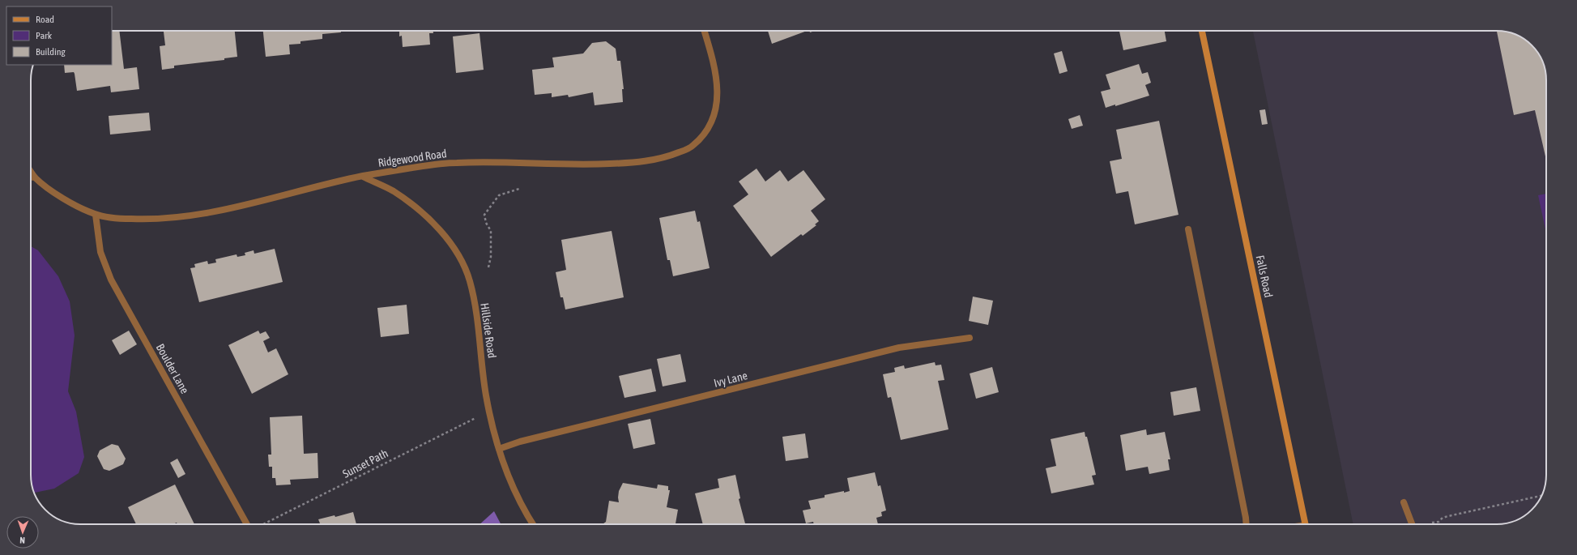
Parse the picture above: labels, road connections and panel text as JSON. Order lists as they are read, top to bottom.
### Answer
{
  "streets": {
    "main road": ["Falls Road"],
    "street": [
      "Ridgewood Road",
      "Hillside Road",
      "Boulder Lane",
      "Ivy Lane"
    ],
    "path": ["Sunset Path"]
  },
  "crossings": [
    ["Ridgewood Road", "Hillside Road"],
    ["Ridgewood Road", "Boulder Lane"],
    ["Hillside Road", "Ivy Lane"]
  ],
  "legend": ["Road", "Park", "Building"],
  "north": "bottom"
}
